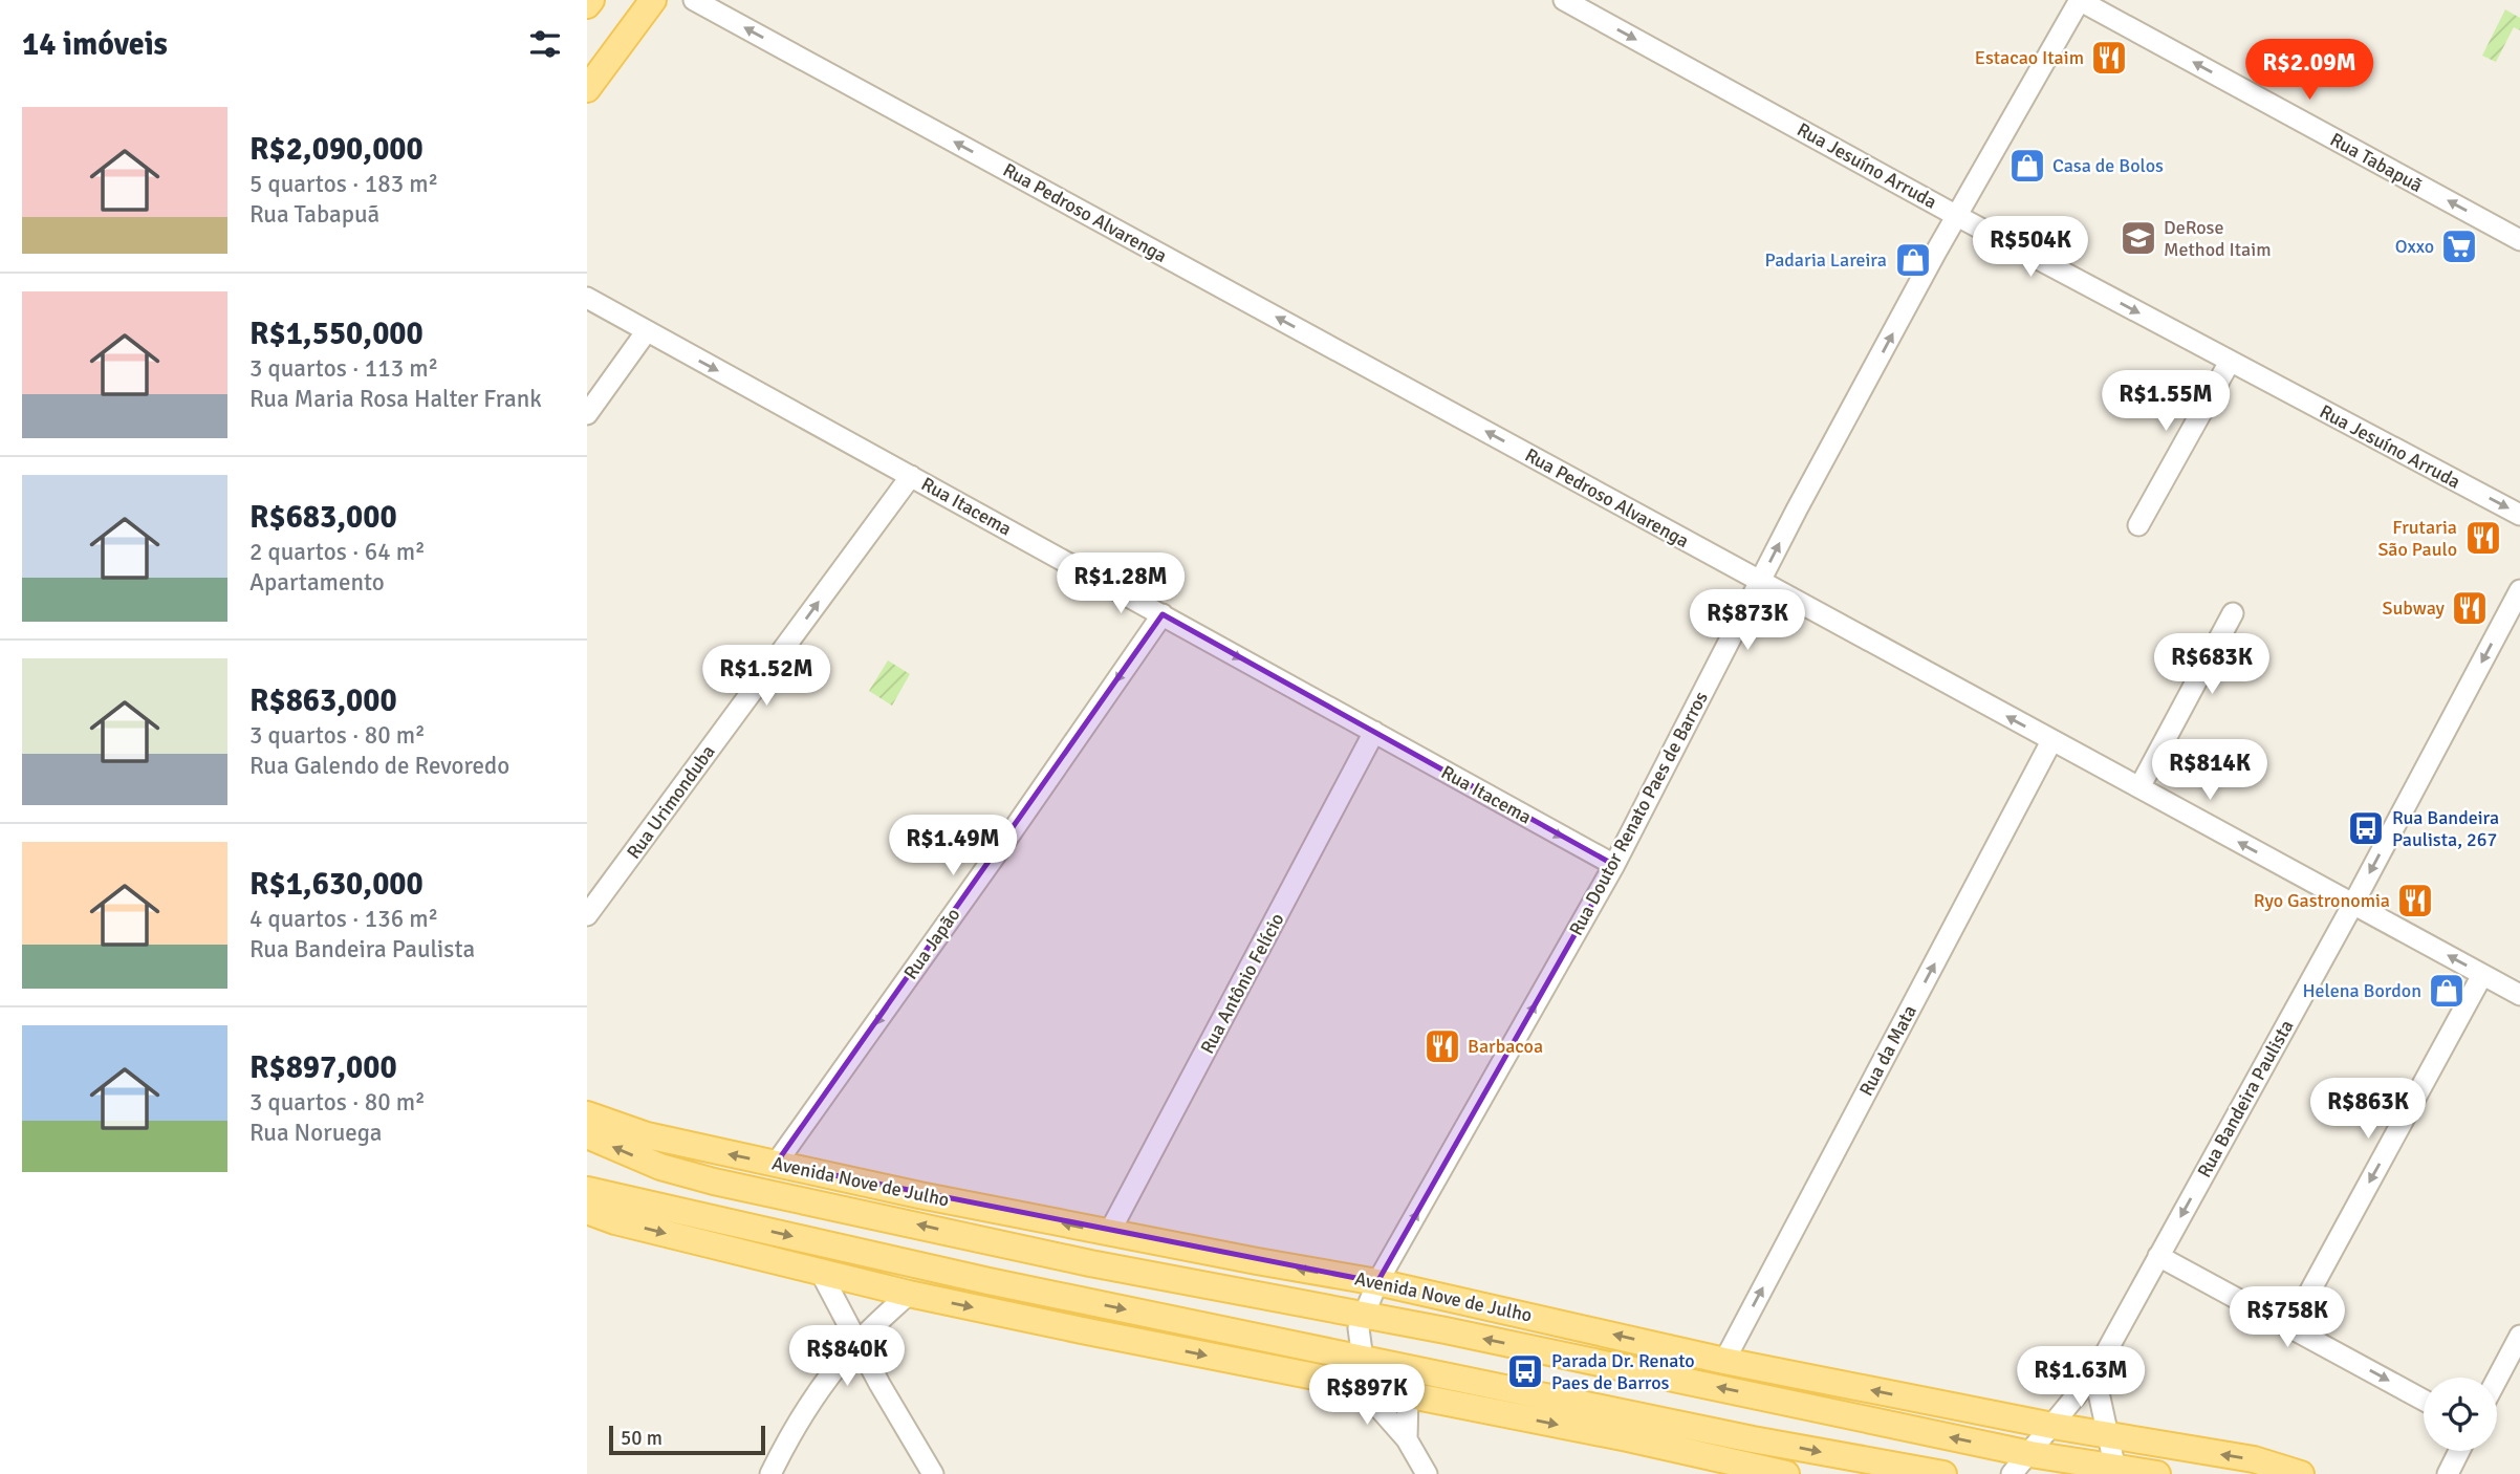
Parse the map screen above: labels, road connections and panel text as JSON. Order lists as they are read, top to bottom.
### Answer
{
  "streets": {
    "main road": ["Avenida Nove de Julho"],
    "street": [
      "Rua Tabapuã",
      "Rua Jesuíno Arruda",
      "Rua Pedroso Alvarenga",
      "Rua Itacema",
      "Rua Urimonduba",
      "Rua Doutor Renato Paes de Barros",
      "Rua Japão",
      "Rua Antônio Felício",
      "Rua da Mata",
      "Rua Bandeira Paulista"
    ]
  },
  "crossings": [
    ["Rua Tabapuã", "Rua Doutor Renato Paes de Barros"],
    ["Rua Jesuíno Arruda", "Rua Doutor Renato Paes de Barros"],
    ["Rua Pedroso Alvarenga", "Rua Doutor Renato Paes de Barros"],
    ["Rua Pedroso Alvarenga", "Rua da Mata"],
    ["Rua Pedroso Alvarenga", "Rua Bandeira Paulista"],
    ["Rua Itacema", "Rua Urimonduba"],
    ["Rua Itacema", "Rua Doutor Renato Paes de Barros"],
    ["Rua Itacema", "Rua Japão"],
    ["Rua Itacema", "Rua Antônio Felício"],
    ["Rua Doutor Renato Paes de Barros", "Avenida Nove de Julho"],
    ["Rua Japão", "Avenida Nove de Julho"],
    ["Rua Antônio Felício", "Avenida Nove de Julho"],
    ["Rua da Mata", "Avenida Nove de Julho"],
    ["Rua Bandeira Paulista", "Avenida Nove de Julho"]
  ],
  "one_way": [
    "Rua Tabapuã",
    "Rua Jesuíno Arruda",
    "Rua Pedroso Alvarenga",
    "Rua Itacema",
    "Rua Urimonduba",
    "Rua Doutor Renato Paes de Barros",
    "Rua Japão",
    "Rua da Mata"
  ],
  "places": {
    "restaurant": [
      "Estacao Itaim",
      "Frutaria São Paulo",
      "Subway",
      "Ryo Gastronomia",
      "Barbacoa"
    ],
    "shop": ["Casa de Bolos", "Padaria Lareira", "Helena Bordon"],
    "school or university": ["DeRose Method Itaim"],
    "supermarket": ["Oxxo"],
    "bus stop": ["Rua Bandeira Paulista, 267", "Parada Dr. Renato Paes de Barros"]
  },
  "scale_bar": "50 m",
  "page": {
    "heading": "14 imóveis",
    "price": [
      "R$2.09M",
      "R$504K",
      "R$1.55M",
      "R$1.28M",
      "R$873K",
      "R$683K",
      "R$1.52M",
      "R$814K",
      "R$1.49M",
      "R$863K",
      "R$758K",
      "R$840K",
      "R$1.63M",
      "R$897K"
    ],
    "list": [
      {
        "name": "R$2,090,000",
        "note": "5 quartos · 183 m² · Rua Tabapuã"
      },
      {
        "name": "R$1,550,000",
        "note": "3 quartos · 113 m² · Rua Maria Rosa Halter Frank"
      },
      {
        "name": "R$683,000",
        "note": "2 quartos · 64 m² · Apartamento"
      },
      {
        "name": "R$863,000",
        "note": "3 quartos · 80 m² · Rua Galendo de Revoredo"
      },
      {
        "name": "R$1,630,000",
        "note": "4 quartos · 136 m² · Rua Bandeira Paulista"
      },
      {
        "name": "R$897,000",
        "note": "3 quartos · 80 m² · Rua Noruega"
      }
    ],
    "scale": "50 m"
  }
}
